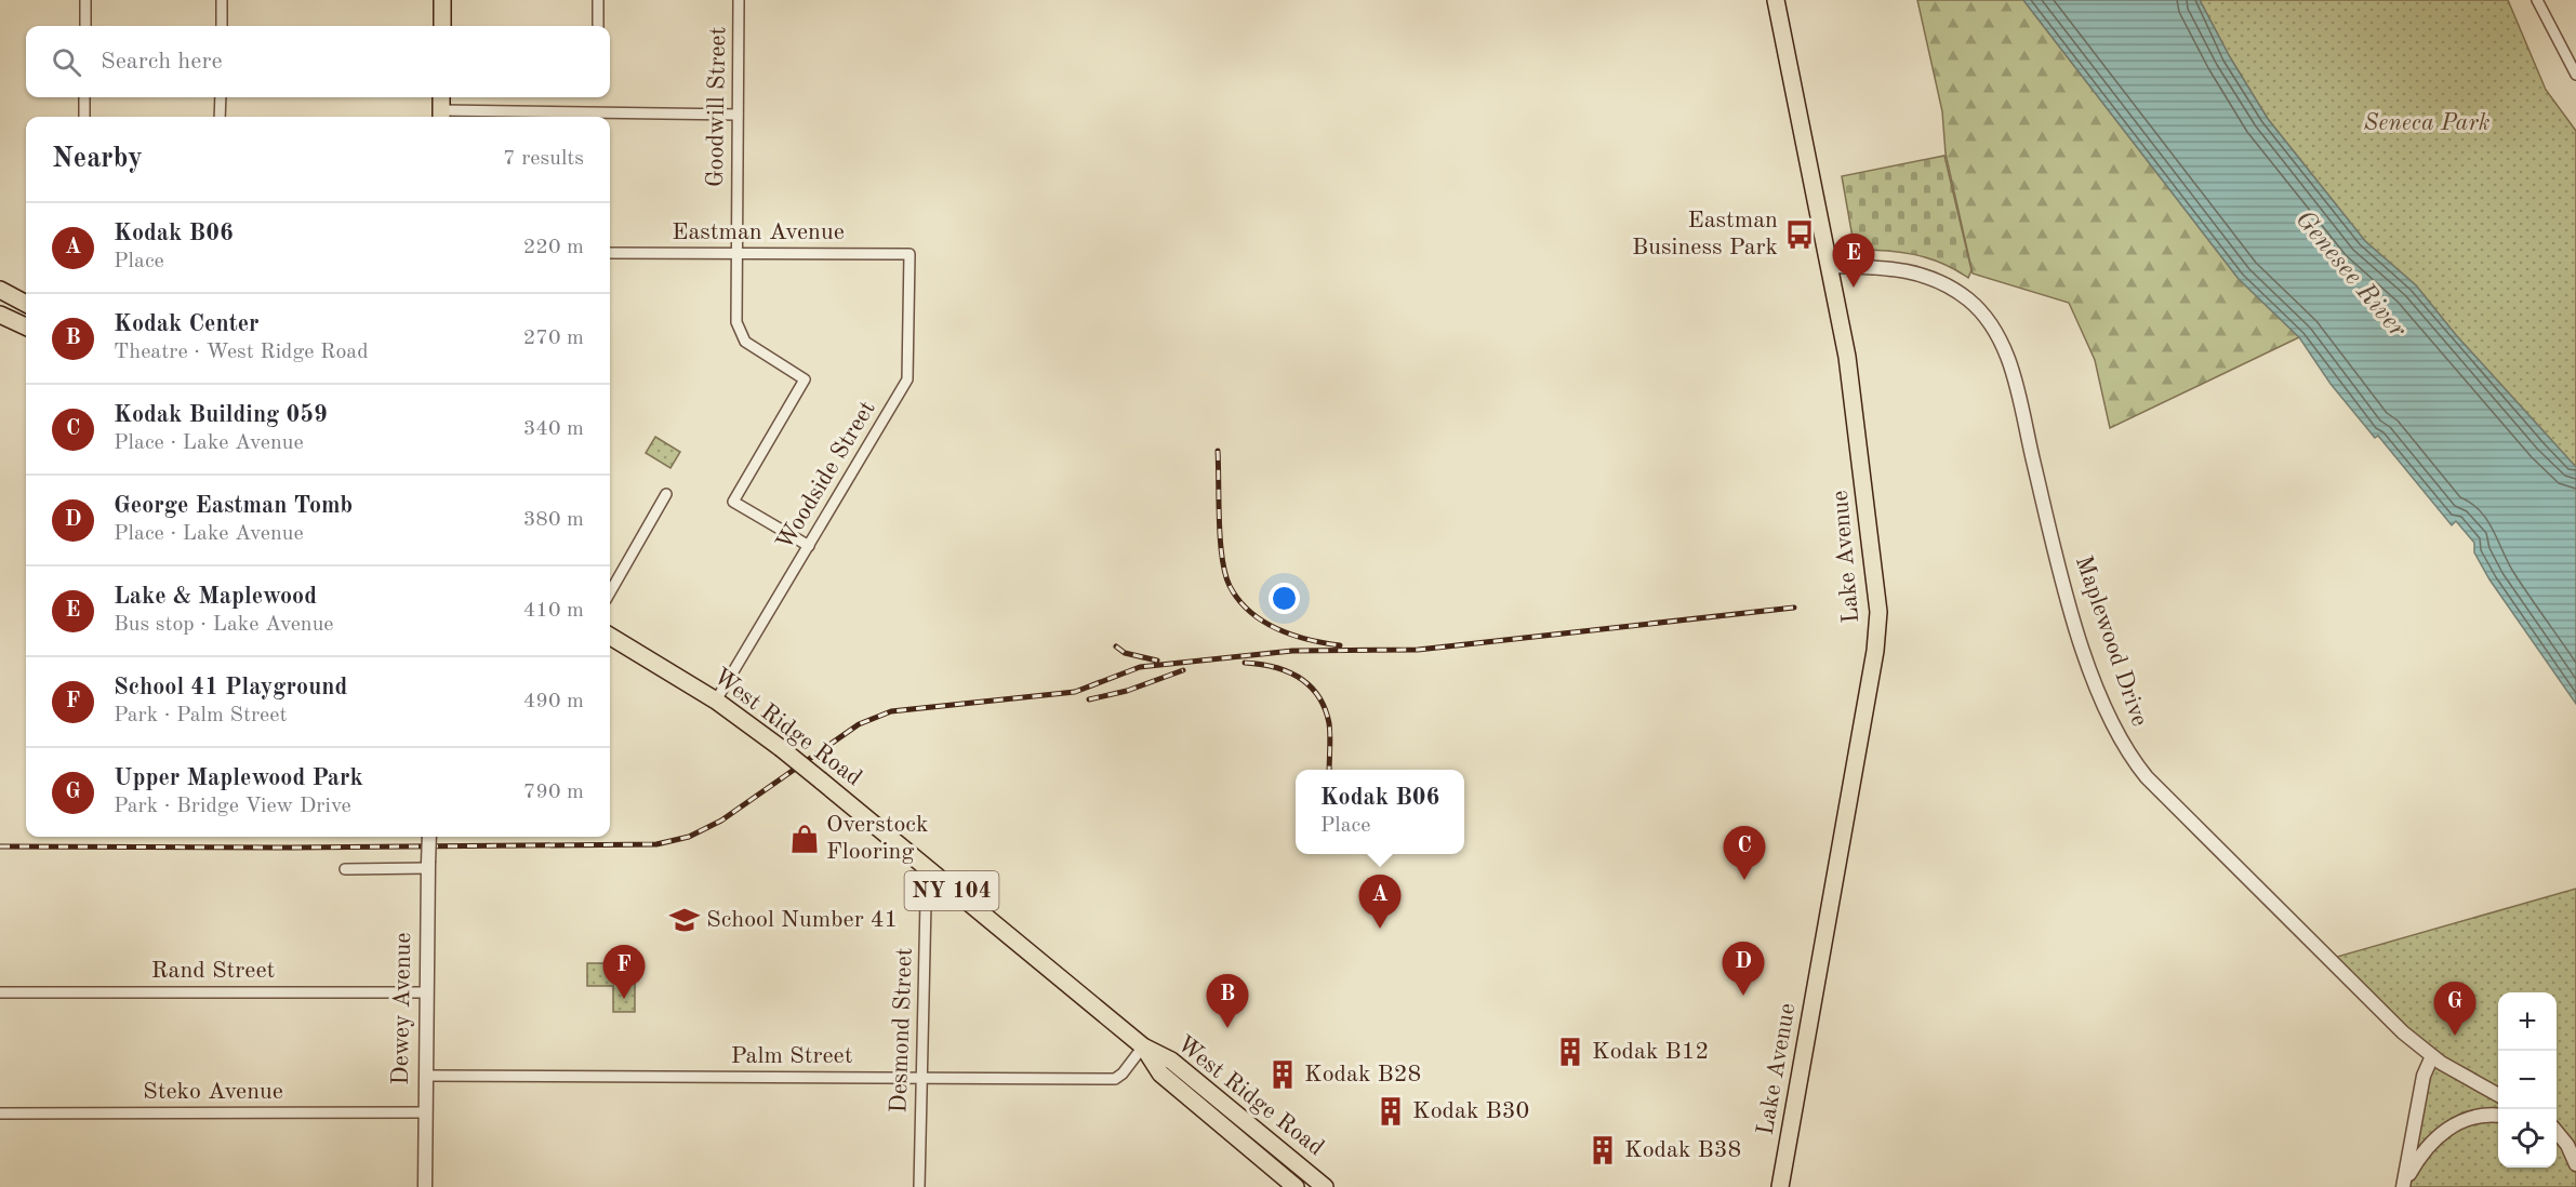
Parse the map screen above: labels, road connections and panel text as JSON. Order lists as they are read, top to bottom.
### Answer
{
  "streets": {
    "main road": ["Lake Avenue", "West Ridge Road", "NY 104"],
    "street": [
      "Goodwill Street",
      "Eastman Avenue",
      "Woodside Street",
      "Maplewood Drive",
      "Rand Street",
      "Dewey Avenue",
      "Desmond Street",
      "Palm Street",
      "Steko Avenue"
    ]
  },
  "crossings": [
    ["Goodwill Street", "Eastman Avenue"],
    ["Goodwill Street", "Woodside Street"],
    ["Eastman Avenue", "Woodside Street"],
    ["Woodside Street", "West Ridge Road"],
    ["Lake Avenue", "Maplewood Drive"],
    ["West Ridge Road", "Desmond Street"],
    ["West Ridge Road", "Palm Street"],
    ["Rand Street", "Dewey Avenue"],
    ["Dewey Avenue", "Palm Street"],
    ["Dewey Avenue", "Steko Avenue"],
    ["Desmond Street", "Palm Street"]
  ],
  "water": ["Genesee River"],
  "parks": ["Seneca Park"],
  "places": {
    "bus stop": ["Eastman Business Park"],
    "shop": ["Overstock Flooring"],
    "school or university": ["School Number 41"],
    "building": [
      "Kodak B12",
      "Kodak B28",
      "Kodak B30",
      "Kodak B38"
    ]
  },
  "page": {
    "search": "Search here",
    "heading": ["Nearby", "7 results"],
    "list": [
      {
        "mark": "A",
        "name": "Kodak B06",
        "note": "Place",
        "value": "220 m"
      },
      {
        "mark": "B",
        "name": "Kodak Center",
        "note": "Theatre · West Ridge Road",
        "value": "270 m"
      },
      {
        "mark": "C",
        "name": "Kodak Building 059",
        "note": "Place · Lake Avenue",
        "value": "340 m"
      },
      {
        "mark": "D",
        "name": "George Eastman Tomb",
        "note": "Place · Lake Avenue",
        "value": "380 m"
      },
      {
        "mark": "E",
        "name": "Lake & Maplewood",
        "note": "Bus stop · Lake Avenue",
        "value": "410 m"
      },
      {
        "mark": "F",
        "name": "School 41 Playground",
        "note": "Park · Palm Street",
        "value": "490 m"
      },
      {
        "mark": "G",
        "name": "Upper Maplewood Park",
        "note": "Park · Bridge View Drive",
        "value": "790 m"
      }
    ],
    "pins": [
      "E",
      "C",
      "A",
      "D",
      "F",
      "B",
      "G"
    ],
    "popup": ["Kodak B06", "Place"],
    "map_buttons": ["+", "−"]
  }
}
